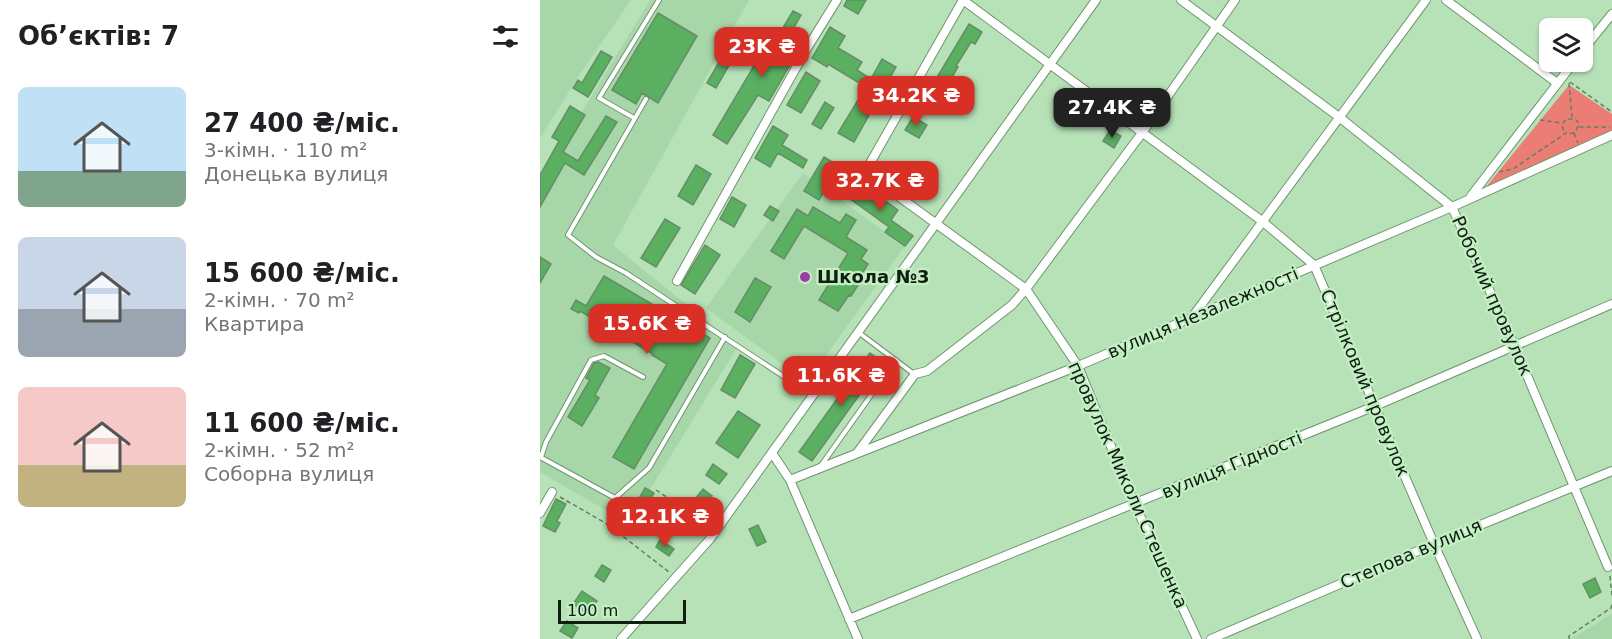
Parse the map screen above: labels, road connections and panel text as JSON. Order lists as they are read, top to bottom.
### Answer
{
  "streets": {
    "street": [
      "Робочий провулок",
      "вулиця Незалежності",
      "Стрілковий провулок",
      "вулиця Гідності",
      "провулок Миколи Стешенка",
      "Степова вулиця"
    ]
  },
  "crossings": [
    ["Робочий провулок", "вулиця Незалежності"],
    ["Робочий провулок", "вулиця Гідності"],
    ["Робочий провулок", "Степова вулиця"],
    ["вулиця Незалежності", "Стрілковий провулок"],
    ["вулиця Незалежності", "провулок Миколи Стешенка"],
    ["Стрілковий провулок", "вулиця Гідності"],
    ["Стрілковий провулок", "провулок Миколи Стешенка"],
    ["Стрілковий провулок", "Степова вулиця"],
    ["вулиця Гідності", "провулок Миколи Стешенка"]
  ],
  "places": ["Школа №3"],
  "scale_bar": "100 m",
  "page": {
    "heading": "Об’єктів: 7",
    "price": [
      "23K ₴",
      "34.2K ₴",
      "27.4K ₴",
      "32.7K ₴",
      "15.6K ₴",
      "11.6K ₴",
      "12.1K ₴"
    ],
    "list": [
      {
        "name": "27 400 ₴/міс.",
        "note": "3-кімн. · 110 m² · Донецька вулиця"
      },
      {
        "name": "15 600 ₴/міс.",
        "note": "2-кімн. · 70 m² · Квартира"
      },
      {
        "name": "11 600 ₴/міс.",
        "note": "2-кімн. · 52 m² · Соборна вулиця"
      }
    ],
    "scale": "100 m"
  }
}
